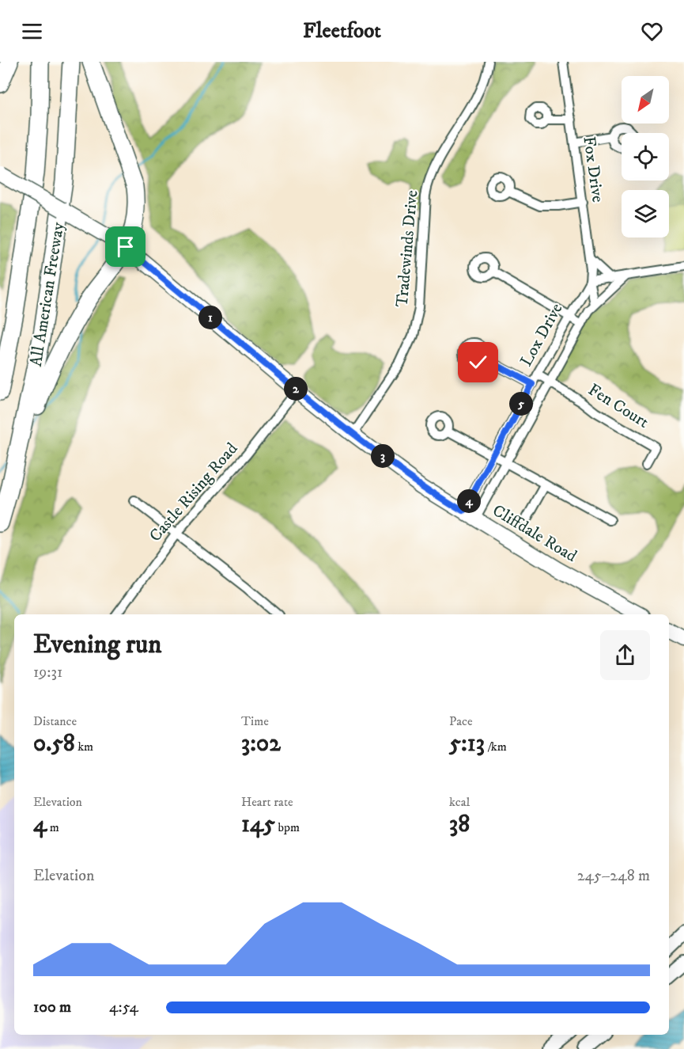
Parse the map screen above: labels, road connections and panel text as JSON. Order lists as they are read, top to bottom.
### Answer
{
  "streets": {
    "highway": ["All American Freeway"],
    "main road": ["Cliffdale Road"],
    "street": [
      "Fox Drive",
      "Tradewinds Drive",
      "Lox Drive",
      "Fen Court",
      "Castle Rising Road"
    ]
  },
  "crossings": [
    ["Fox Drive", "Lox Drive"],
    ["Tradewinds Drive", "Cliffdale Road"],
    ["Lox Drive", "Fen Court"],
    ["Lox Drive", "Cliffdale Road"],
    ["Castle Rising Road", "Cliffdale Road"]
  ],
  "north": "bottom left",
  "page": {
    "header": "Fleetfoot",
    "pins": [
      "1",
      "2",
      "5",
      "3",
      "4"
    ],
    "heading": ["Evening run", "19:31"],
    "stats": [
      ["Distance", "0.58 km"],
      ["Time", "3:02"],
      ["Pace", "5:13 /km"],
      ["Elevation", "4 m"],
      ["Heart rate", "145 bpm"],
      ["kcal", "38"]
    ],
    "chart": ["Elevation", "245–248 m"],
    "list": [
      {
        "name": "100 m",
        "note": "4:54"
      }
    ]
  }
}
